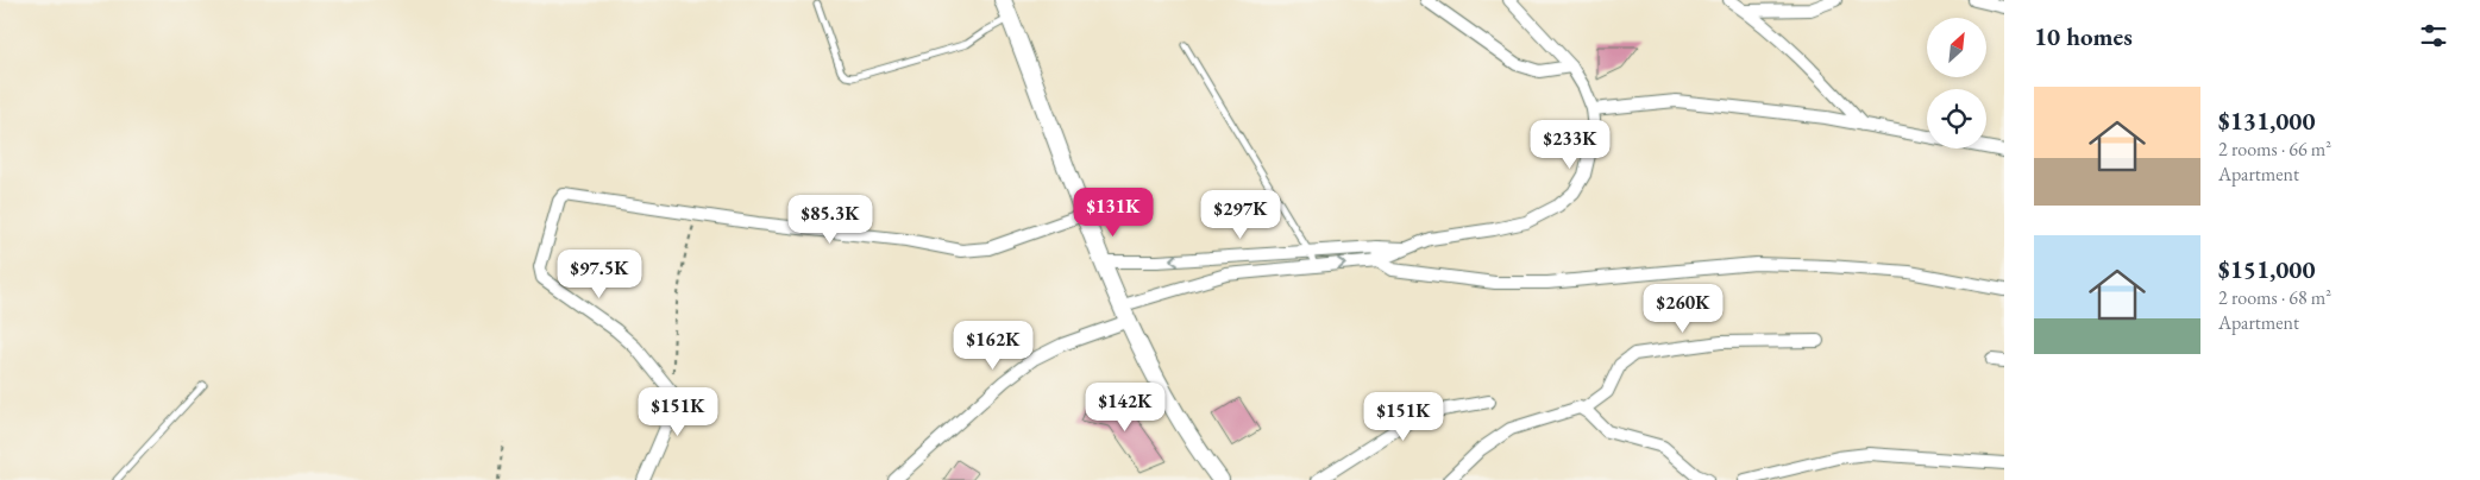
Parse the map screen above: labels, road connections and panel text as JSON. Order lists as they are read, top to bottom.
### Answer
{
  "north": "top right",
  "page": {
    "heading": "10 homes",
    "list": [
      {
        "name": "$131,000",
        "note": "2 rooms · 66 m² · Apartment"
      },
      {
        "name": "$151,000",
        "note": "2 rooms · 68 m² · Apartment"
      }
    ],
    "price": [
      "$233K",
      "$131K",
      "$297K",
      "$85.3K",
      "$97.5K",
      "$260K",
      "$162K",
      "$142K",
      "$151K",
      "$151K"
    ]
  }
}
